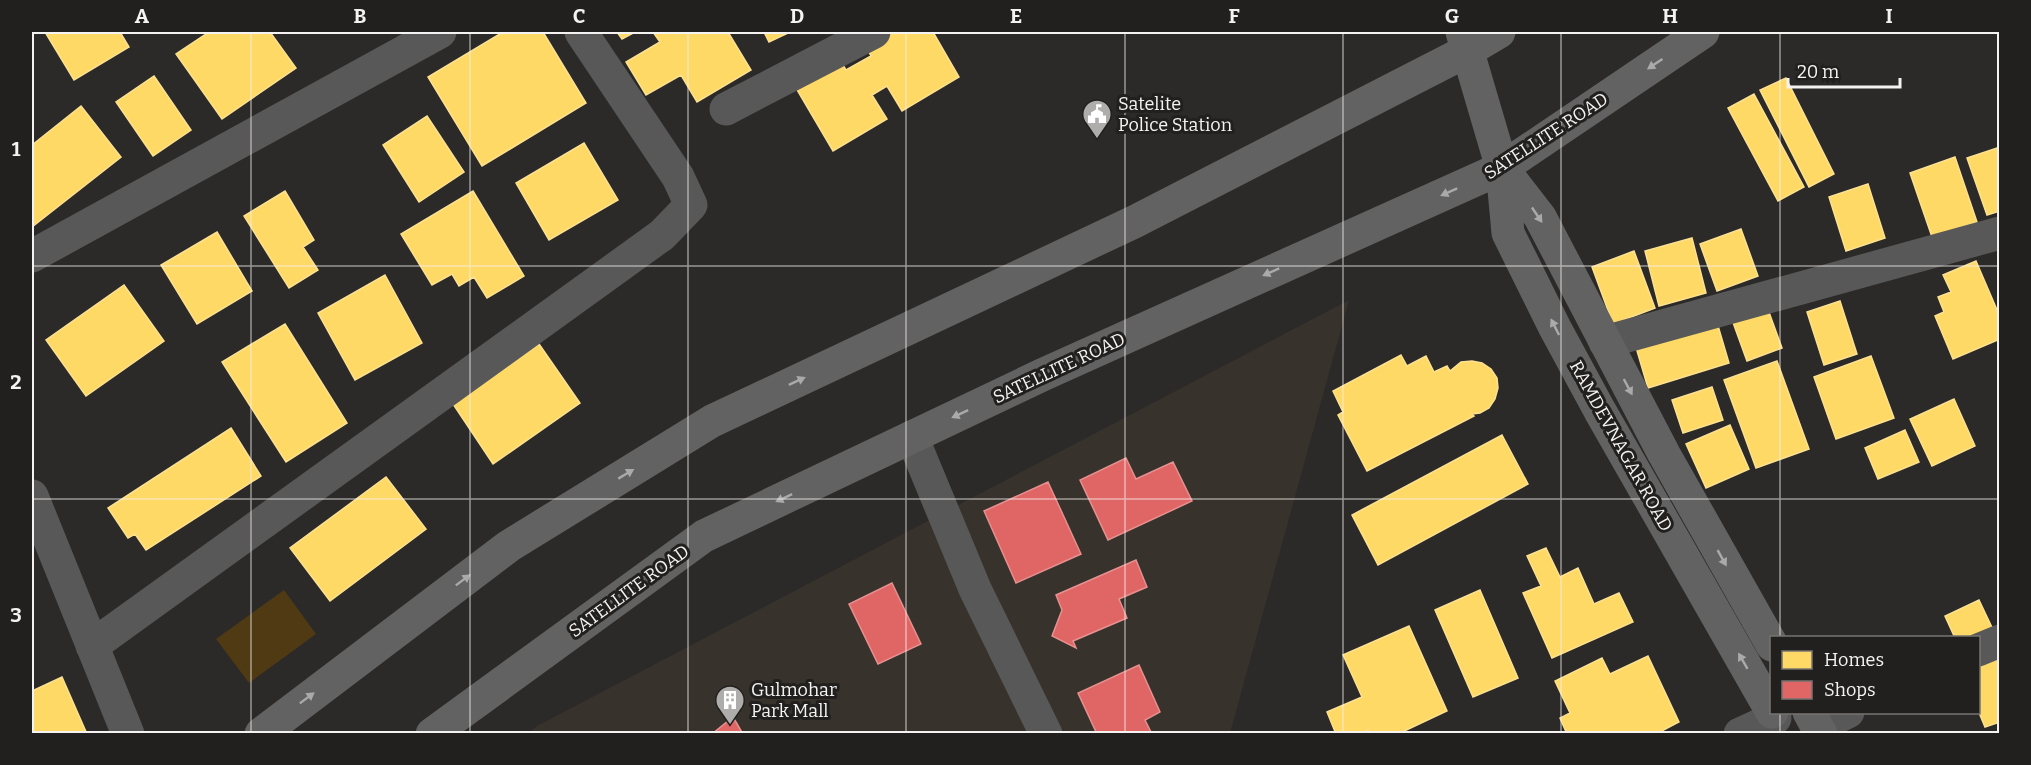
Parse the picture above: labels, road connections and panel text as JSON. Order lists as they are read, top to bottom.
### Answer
{
  "streets": {
    "main road": ["SATELLITE ROAD", "RAMDEVNAGAR ROAD"]
  },
  "crossings": [
    ["SATELLITE ROAD", "RAMDEVNAGAR ROAD"]
  ],
  "places": {
    "public building": ["Satelite Police Station"],
    "building": ["Gulmohar Park Mall"]
  },
  "legend": ["Homes", "Shops"],
  "scale_bar": "20 m",
  "grid": {
    "columns": [
      "A",
      "B",
      "C",
      "D",
      "E",
      "F",
      "G",
      "H",
      "I"
    ],
    "rows": ["1", "2", "3"]
  }
}
